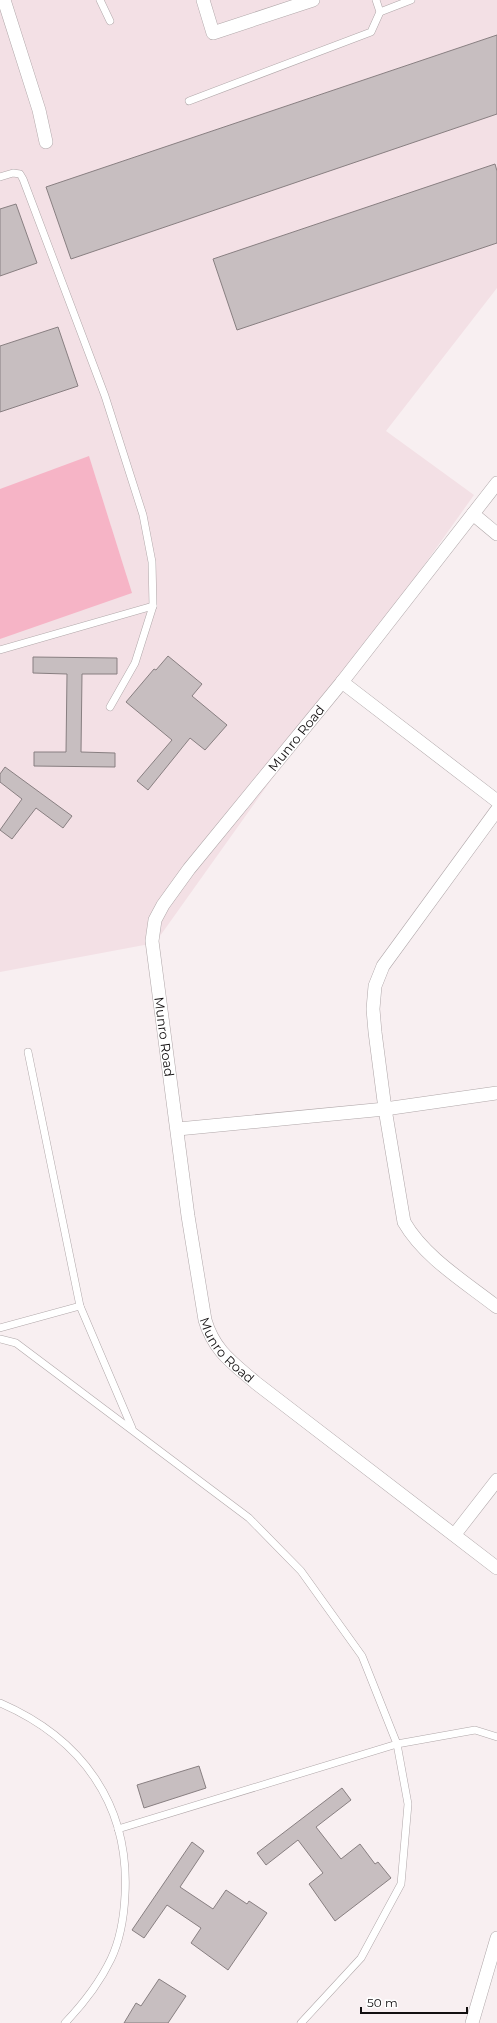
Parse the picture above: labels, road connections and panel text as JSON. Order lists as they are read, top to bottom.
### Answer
{
  "streets": {
    "street": ["Munro Road"]
  },
  "scale_bar": "50 m"
}
